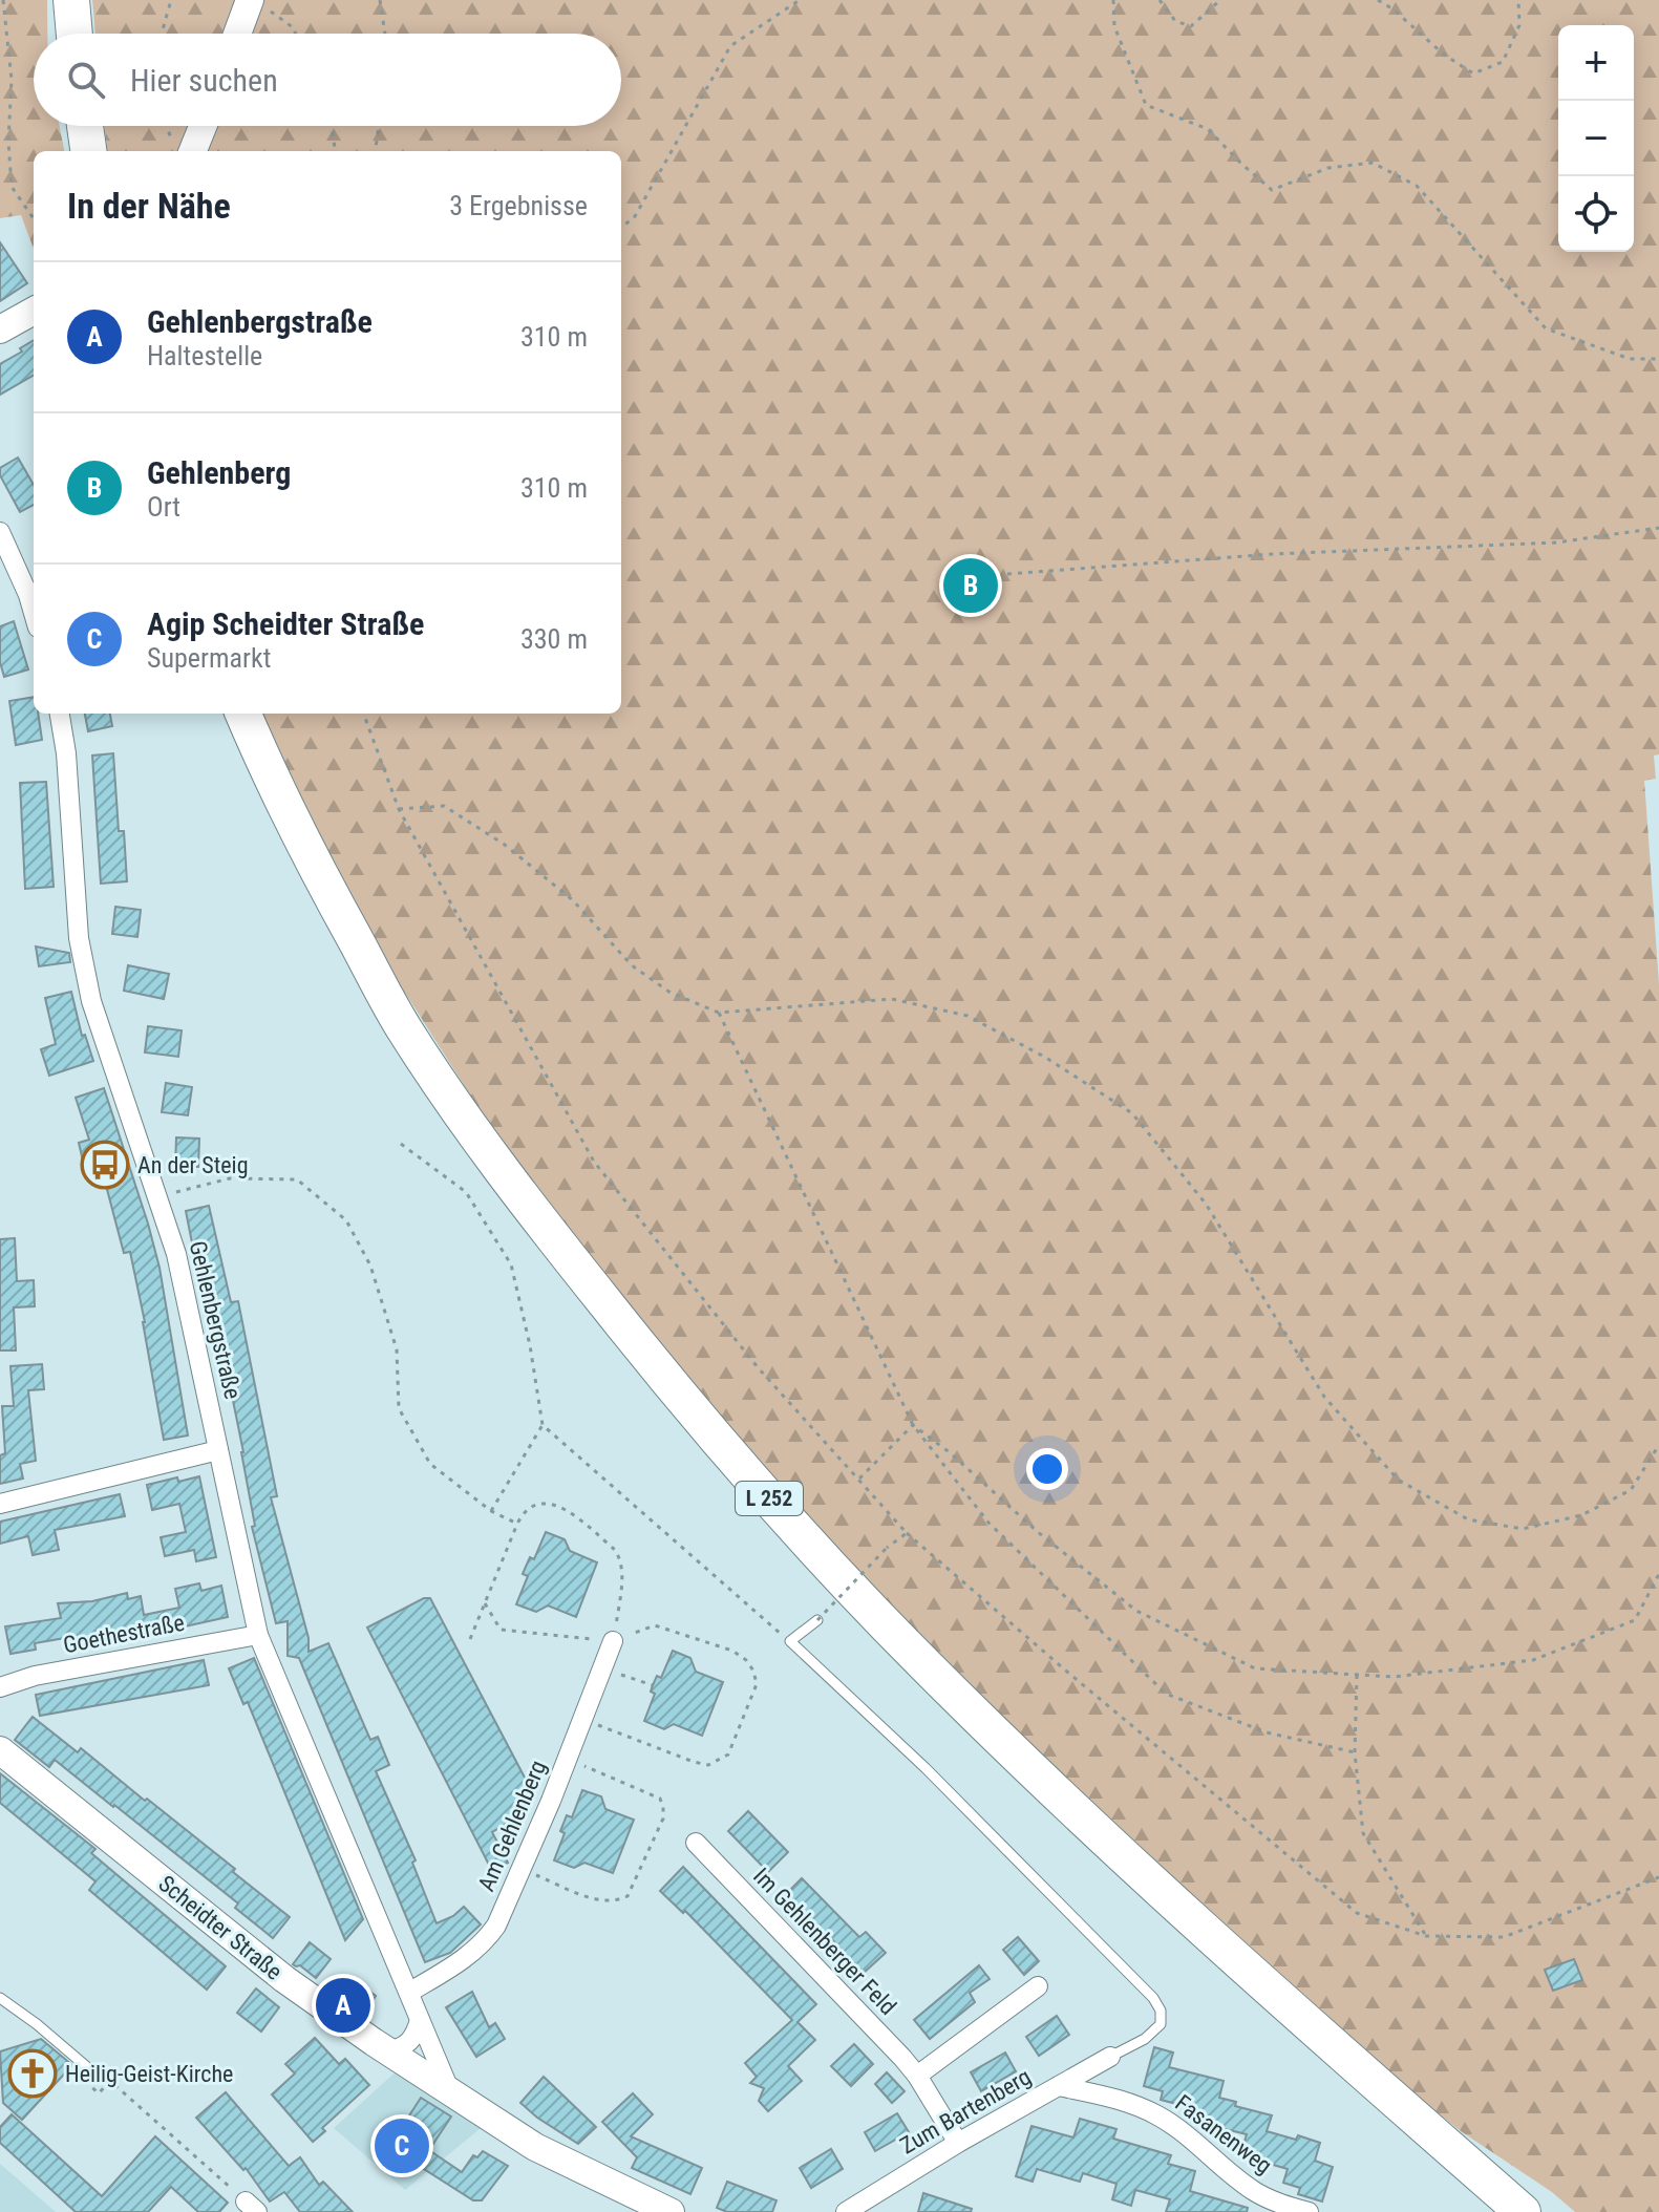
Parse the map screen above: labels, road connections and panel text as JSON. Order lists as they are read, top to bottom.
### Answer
{
  "streets": {
    "highway": ["L 252"],
    "street": [
      "Gehlenbergstraße",
      "Goethestraße",
      "Am Gehlenberg",
      "Scheidter Straße",
      "Im Gehlenberger Feld",
      "Zum Bartenberg",
      "Fasanenweg"
    ]
  },
  "crossings": [
    ["Gehlenbergstraße", "Goethestraße"],
    ["Gehlenbergstraße", "Am Gehlenberg"],
    ["Gehlenbergstraße", "Scheidter Straße"],
    ["Im Gehlenberger Feld", "Zum Bartenberg"],
    ["Zum Bartenberg", "Fasanenweg"]
  ],
  "places": {
    "bus stop": ["An der Steig"],
    "church": ["Heilig-Geist-Kirche"]
  },
  "page": {
    "map_buttons": ["+", "−"],
    "search": "Hier suchen",
    "heading": ["In der Nähe", "3 Ergebnisse"],
    "list": [
      {
        "mark": "A",
        "name": "Gehlenbergstraße",
        "note": "Haltestelle",
        "value": "310 m"
      },
      {
        "mark": "B",
        "name": "Gehlenberg",
        "note": "Ort",
        "value": "310 m"
      },
      {
        "mark": "C",
        "name": "Agip Scheidter Straße",
        "note": "Supermarkt",
        "value": "330 m"
      }
    ],
    "pins": ["B", "A", "C"]
  }
}
